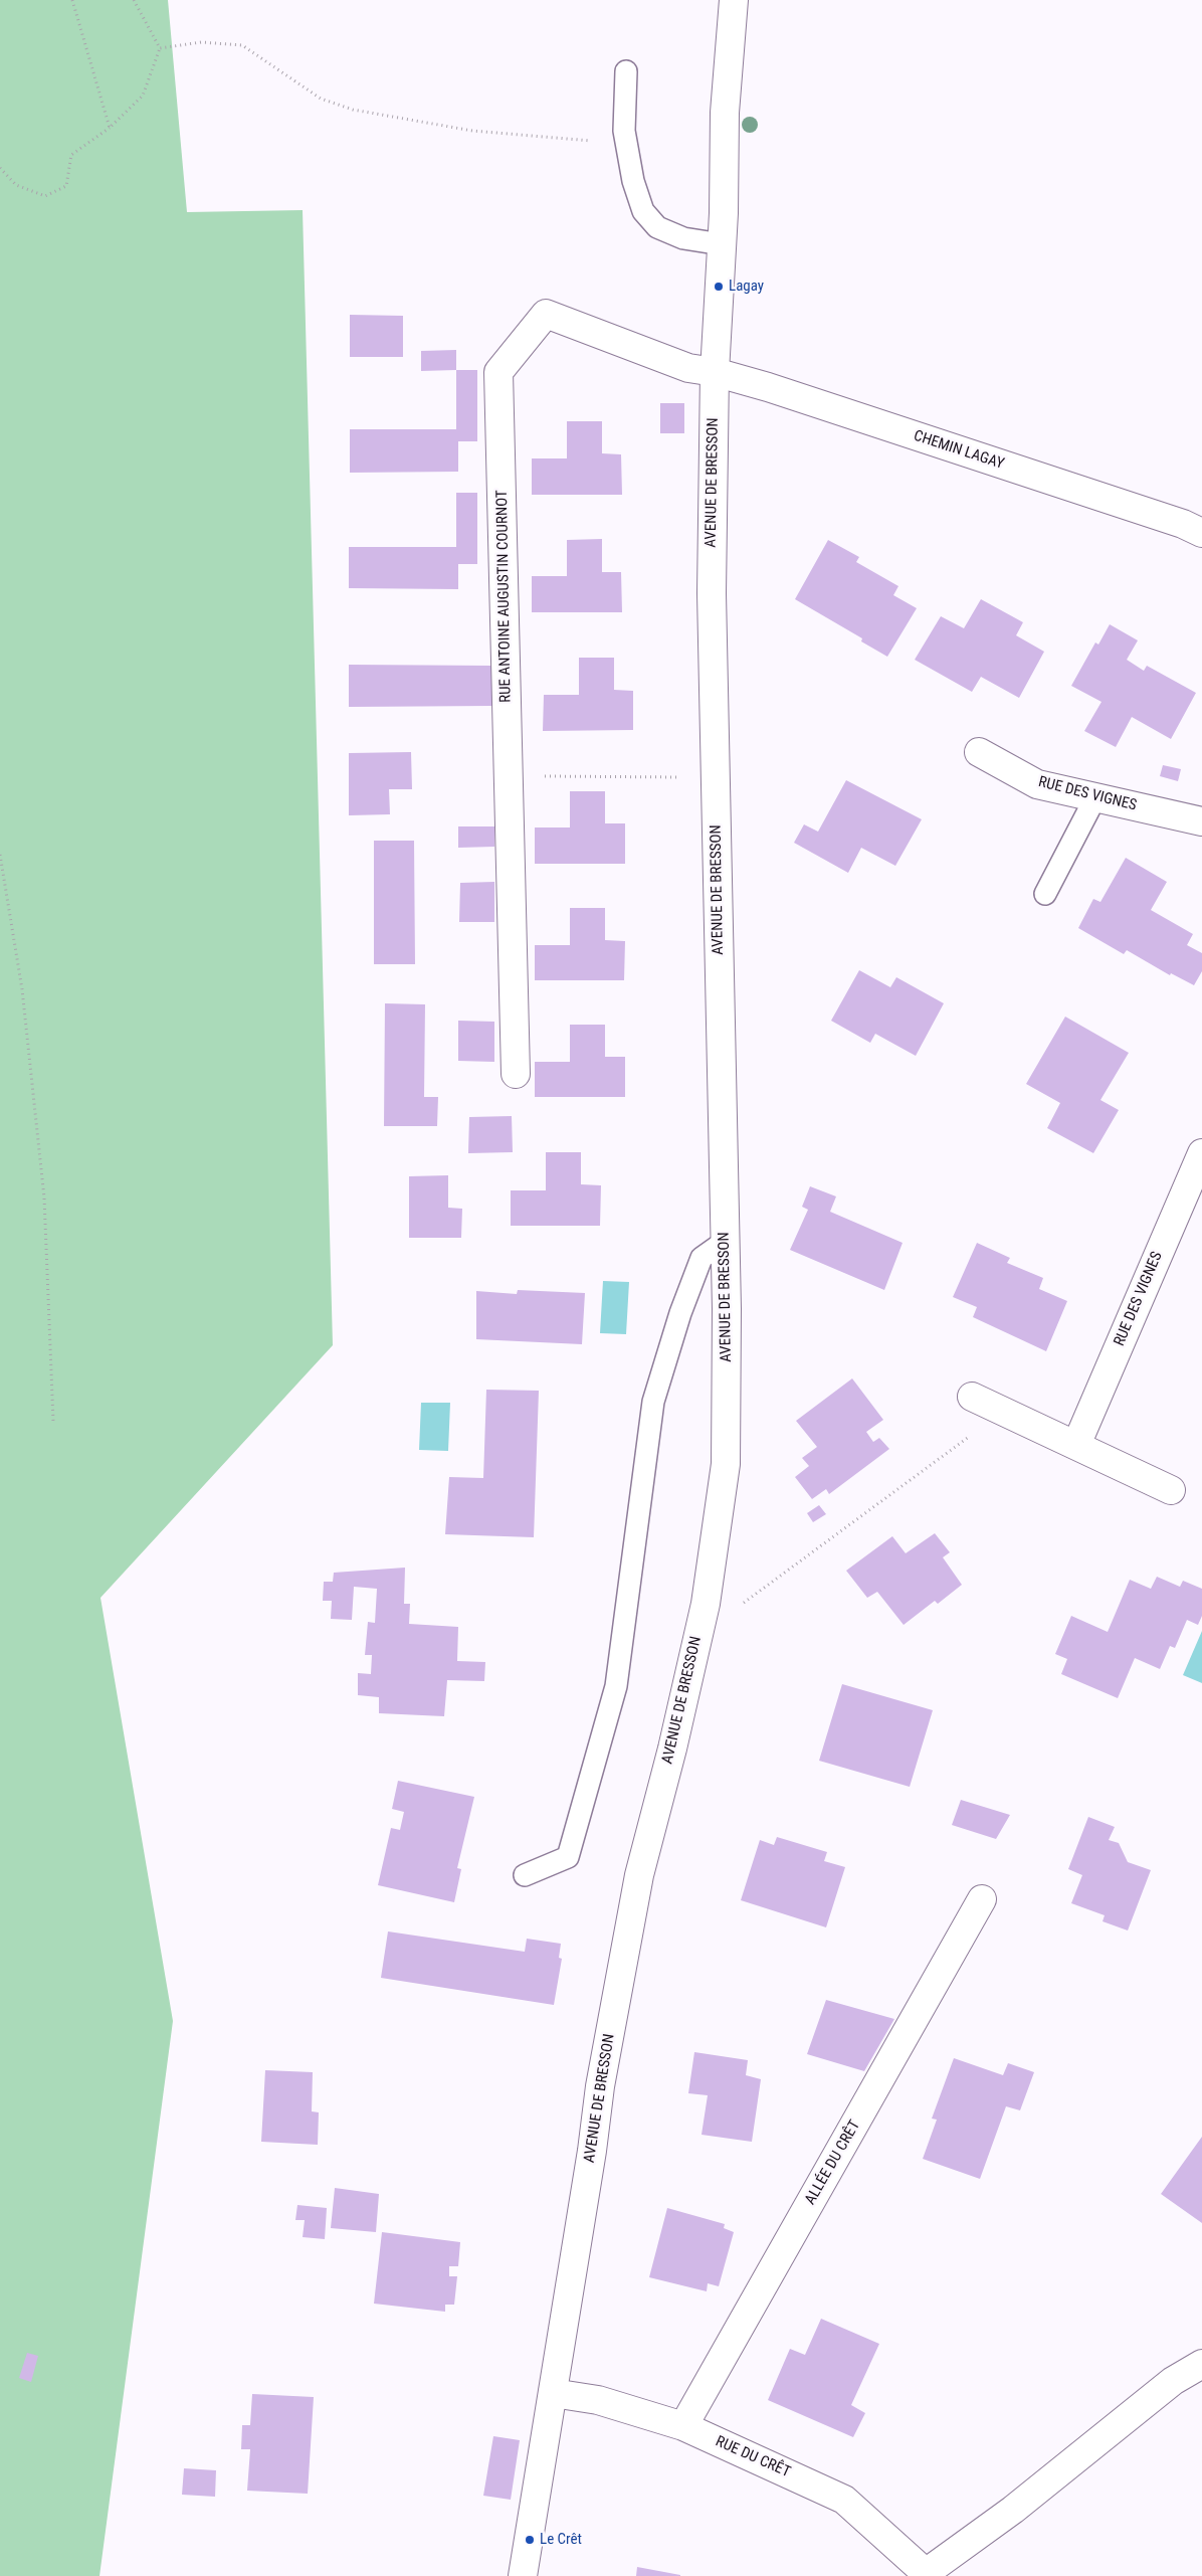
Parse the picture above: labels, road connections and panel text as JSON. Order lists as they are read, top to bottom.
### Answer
{
  "streets": {
    "street": [
      "CHEMIN LAGAY",
      "AVENUE DE BRESSON",
      "RUE ANTOINE AUGUSTIN COURNOT",
      "RUE DES VIGNES",
      "ALLÉE DU CRÊT",
      "RUE DU CRÊT"
    ]
  },
  "crossings": [
    ["CHEMIN LAGAY", "AVENUE DE BRESSON"],
    ["CHEMIN LAGAY", "RUE ANTOINE AUGUSTIN COURNOT"],
    ["AVENUE DE BRESSON", "RUE ANTOINE AUGUSTIN COURNOT"],
    ["AVENUE DE BRESSON", "RUE DU CRÊT"],
    ["ALLÉE DU CRÊT", "RUE DU CRÊT"]
  ],
  "places": ["Lagay", "Le Crêt"]
}
